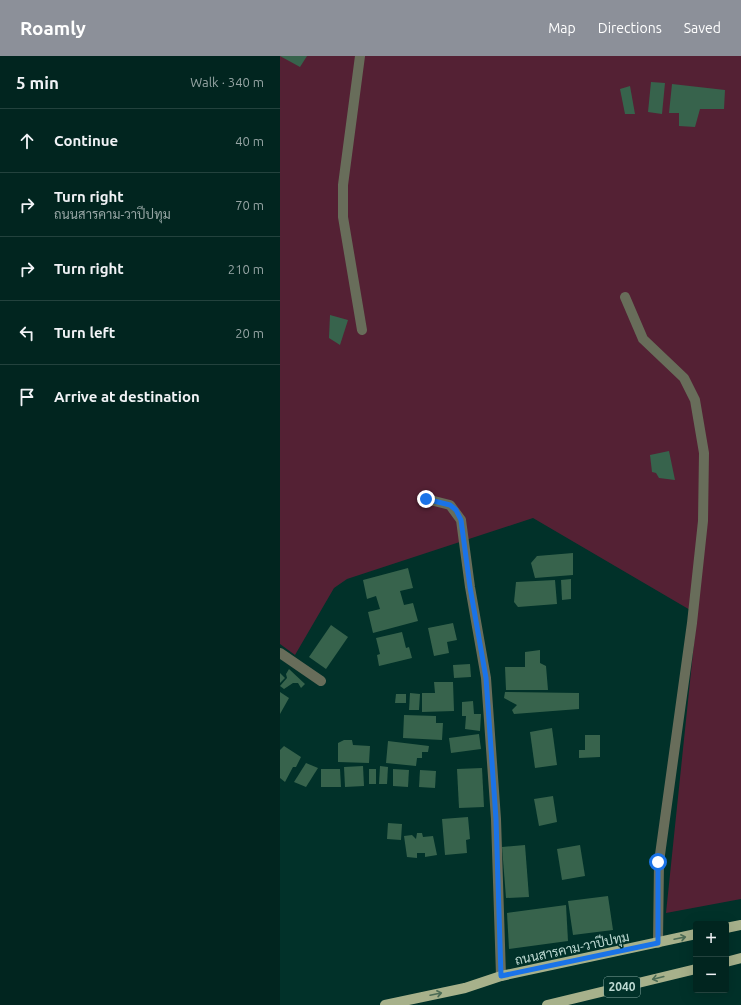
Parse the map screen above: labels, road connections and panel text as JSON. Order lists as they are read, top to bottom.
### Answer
{
  "streets": {
    "main road": ["ถนนสารคาม-วาปีปทุม", "2040"]
  },
  "one_way": ["ถนนสารคาม-วาปีปทุม"],
  "page": {
    "header": "Roamly",
    "nav": ["Map", "Directions", "Saved"],
    "heading": ["5 min", "Walk · 340 m"],
    "list": [
      ["Continue", "40 m"],
      ["Turn right", "ถนนสารคาม-วาปีปทุม", "70 m"],
      ["Turn right", "210 m"],
      ["Turn left", "20 m"],
      "Arrive at destination"
    ],
    "map_buttons": ["+", "−"]
  }
}
